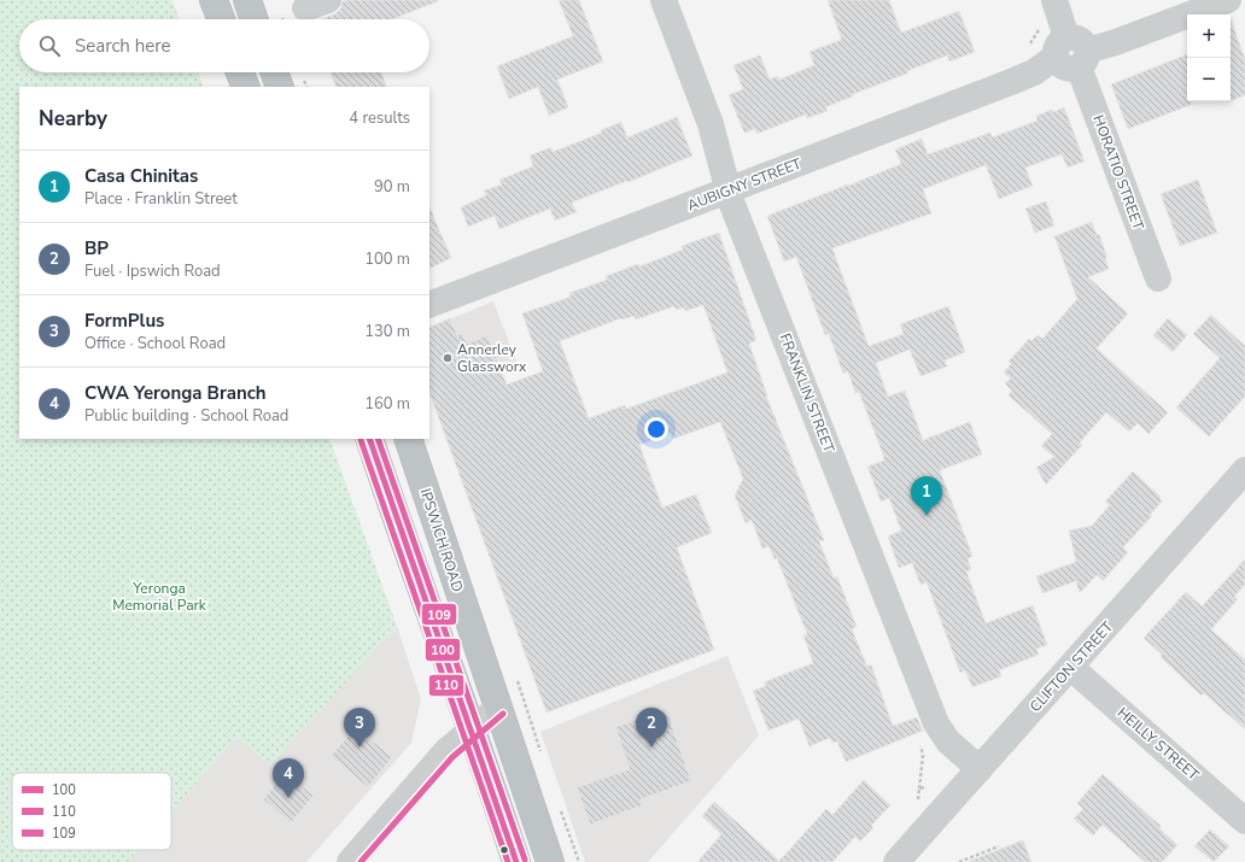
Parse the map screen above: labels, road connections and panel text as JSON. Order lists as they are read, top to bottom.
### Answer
{
  "streets": {
    "highway": ["IPSWICH ROAD"],
    "street": [
      "HORATIO STREET",
      "AUBIGNY STREET",
      "FRANKLIN STREET",
      "CLIFTON STREET",
      "HEILLY STREET"
    ]
  },
  "crossings": [
    ["HORATIO STREET", "AUBIGNY STREET"],
    ["AUBIGNY STREET", "FRANKLIN STREET"],
    ["FRANKLIN STREET", "CLIFTON STREET"],
    ["CLIFTON STREET", "HEILLY STREET"]
  ],
  "parks": ["Yeronga Memorial Park"],
  "places": ["Annerley Glassworx"],
  "lines": ["transit line 100", "transit line 109", "transit line 110"],
  "legend": ["100", "110", "109"],
  "page": {
    "map_buttons": ["+", "−"],
    "search": "Search here",
    "heading": ["Nearby", "4 results"],
    "list": [
      {
        "mark": "1",
        "name": "Casa Chinitas",
        "note": "Place · Franklin Street",
        "value": "90 m"
      },
      {
        "mark": "2",
        "name": "BP",
        "note": "Fuel · Ipswich Road",
        "value": "100 m"
      },
      {
        "mark": "3",
        "name": "FormPlus",
        "note": "Office · School Road",
        "value": "130 m"
      },
      {
        "mark": "4",
        "name": "CWA Yeronga Branch",
        "note": "Public building · School Road",
        "value": "160 m"
      }
    ],
    "pins": [
      "1",
      "2",
      "3",
      "4"
    ]
  }
}
